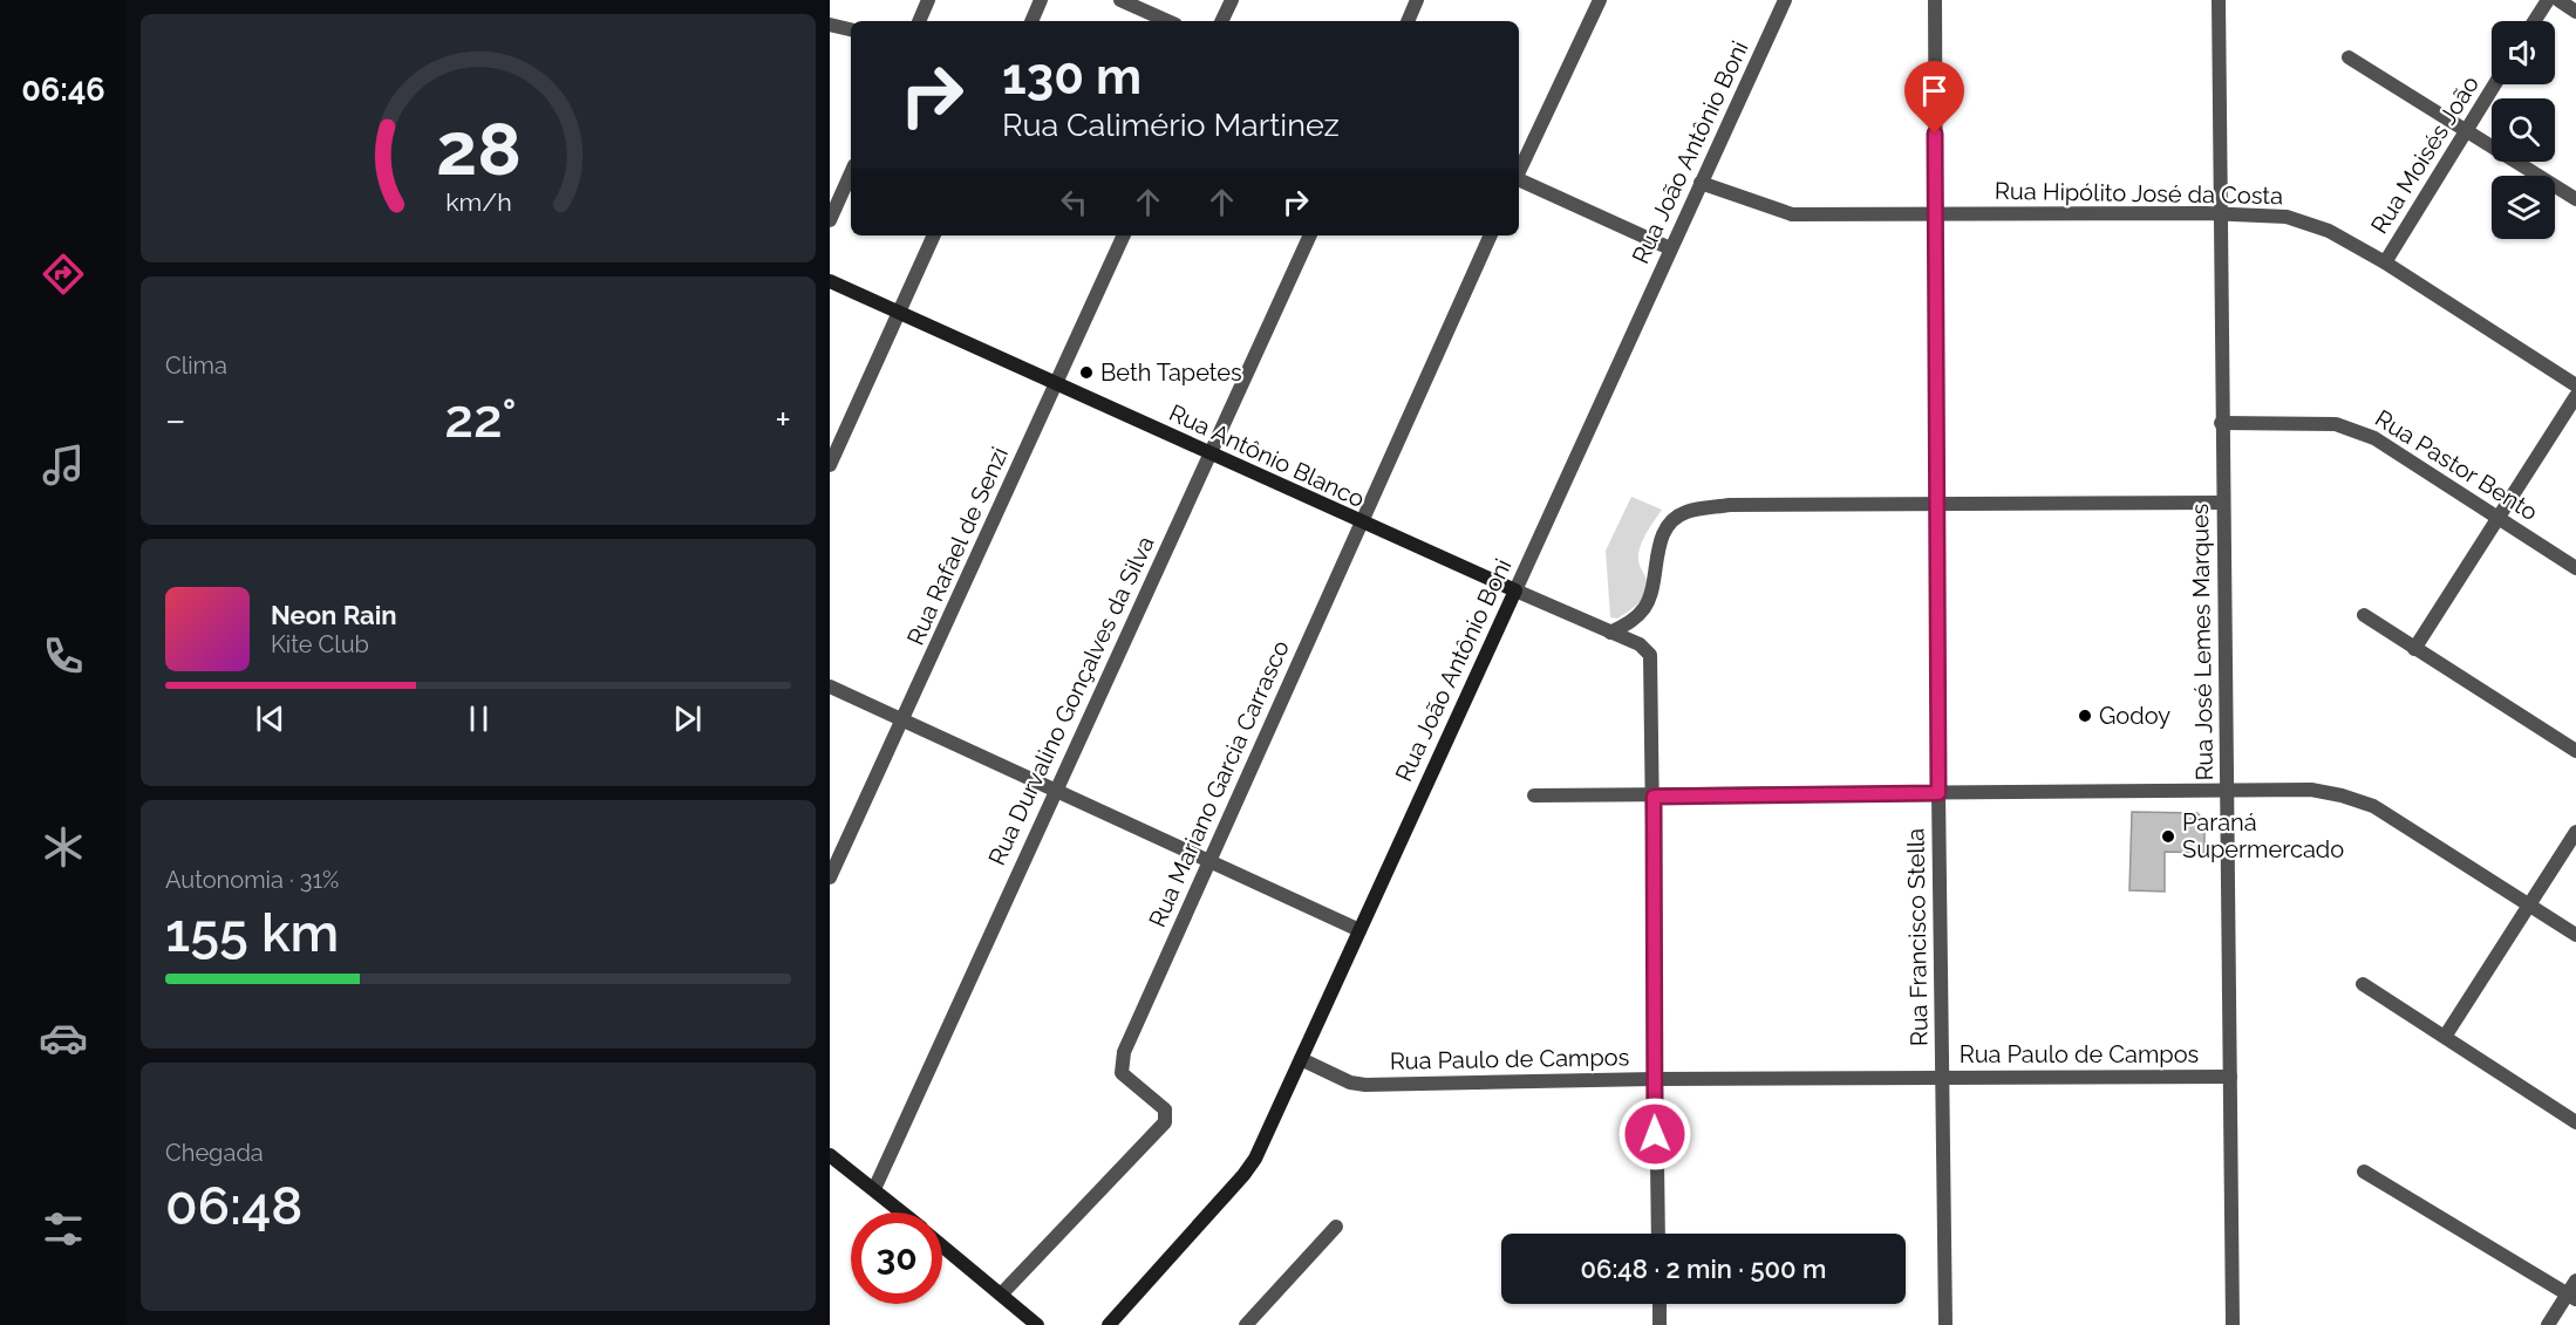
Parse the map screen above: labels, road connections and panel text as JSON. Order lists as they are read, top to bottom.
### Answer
{
  "streets": {
    "street": [
      "Rua João Antônio Boni",
      "Rua Moisés João",
      "Rua Hipólito José da Costa",
      "Rua Antônio Blanco",
      "Rua Pastor Bento",
      "Rua Rafael de Senzi",
      "Rua José Lemes Marques",
      "Rua Durvalino Gonçalves da Silva",
      "Rua Mariano Garcia Carrasco",
      "Rua Francisco Stella",
      "Rua Paulo de Campos"
    ]
  },
  "crossings": [
    ["Rua João Antônio Boni", "Rua Hipólito José da Costa"],
    ["Rua João Antônio Boni", "Rua Antônio Blanco"],
    ["Rua João Antônio Boni", "Rua Paulo de Campos"],
    ["Rua Moisés João", "Rua Hipólito José da Costa"],
    ["Rua Hipólito José da Costa", "Rua José Lemes Marques"],
    ["Rua Hipólito José da Costa", "Rua Francisco Stella"],
    ["Rua Antônio Blanco", "Rua Rafael de Senzi"],
    ["Rua Antônio Blanco", "Rua Durvalino Gonçalves da Silva"],
    ["Rua Antônio Blanco", "Rua Mariano Garcia Carrasco"],
    ["Rua Pastor Bento", "Rua José Lemes Marques"],
    ["Rua José Lemes Marques", "Rua Paulo de Campos"],
    ["Rua Francisco Stella", "Rua Paulo de Campos"]
  ],
  "places": ["Beth Tapetes", "Godoy", "Paraná Supermercado"],
  "page": {
    "tabs": "06:46",
    "turn": ["130 m", "Rua Calimério Martinez"],
    "tile": [
      "Clima",
      ["Autonomia · 31%", "155 km"],
      ["Chegada", "06:48"]
    ],
    "heat": ["−", "22°", "+"],
    "song": ["Neon Rain", "Kite Club"],
    "limit": "30",
    "trip": "06:48 · 2 min · 500 m",
    "gauge": ["28", "km/h"]
  }
}
